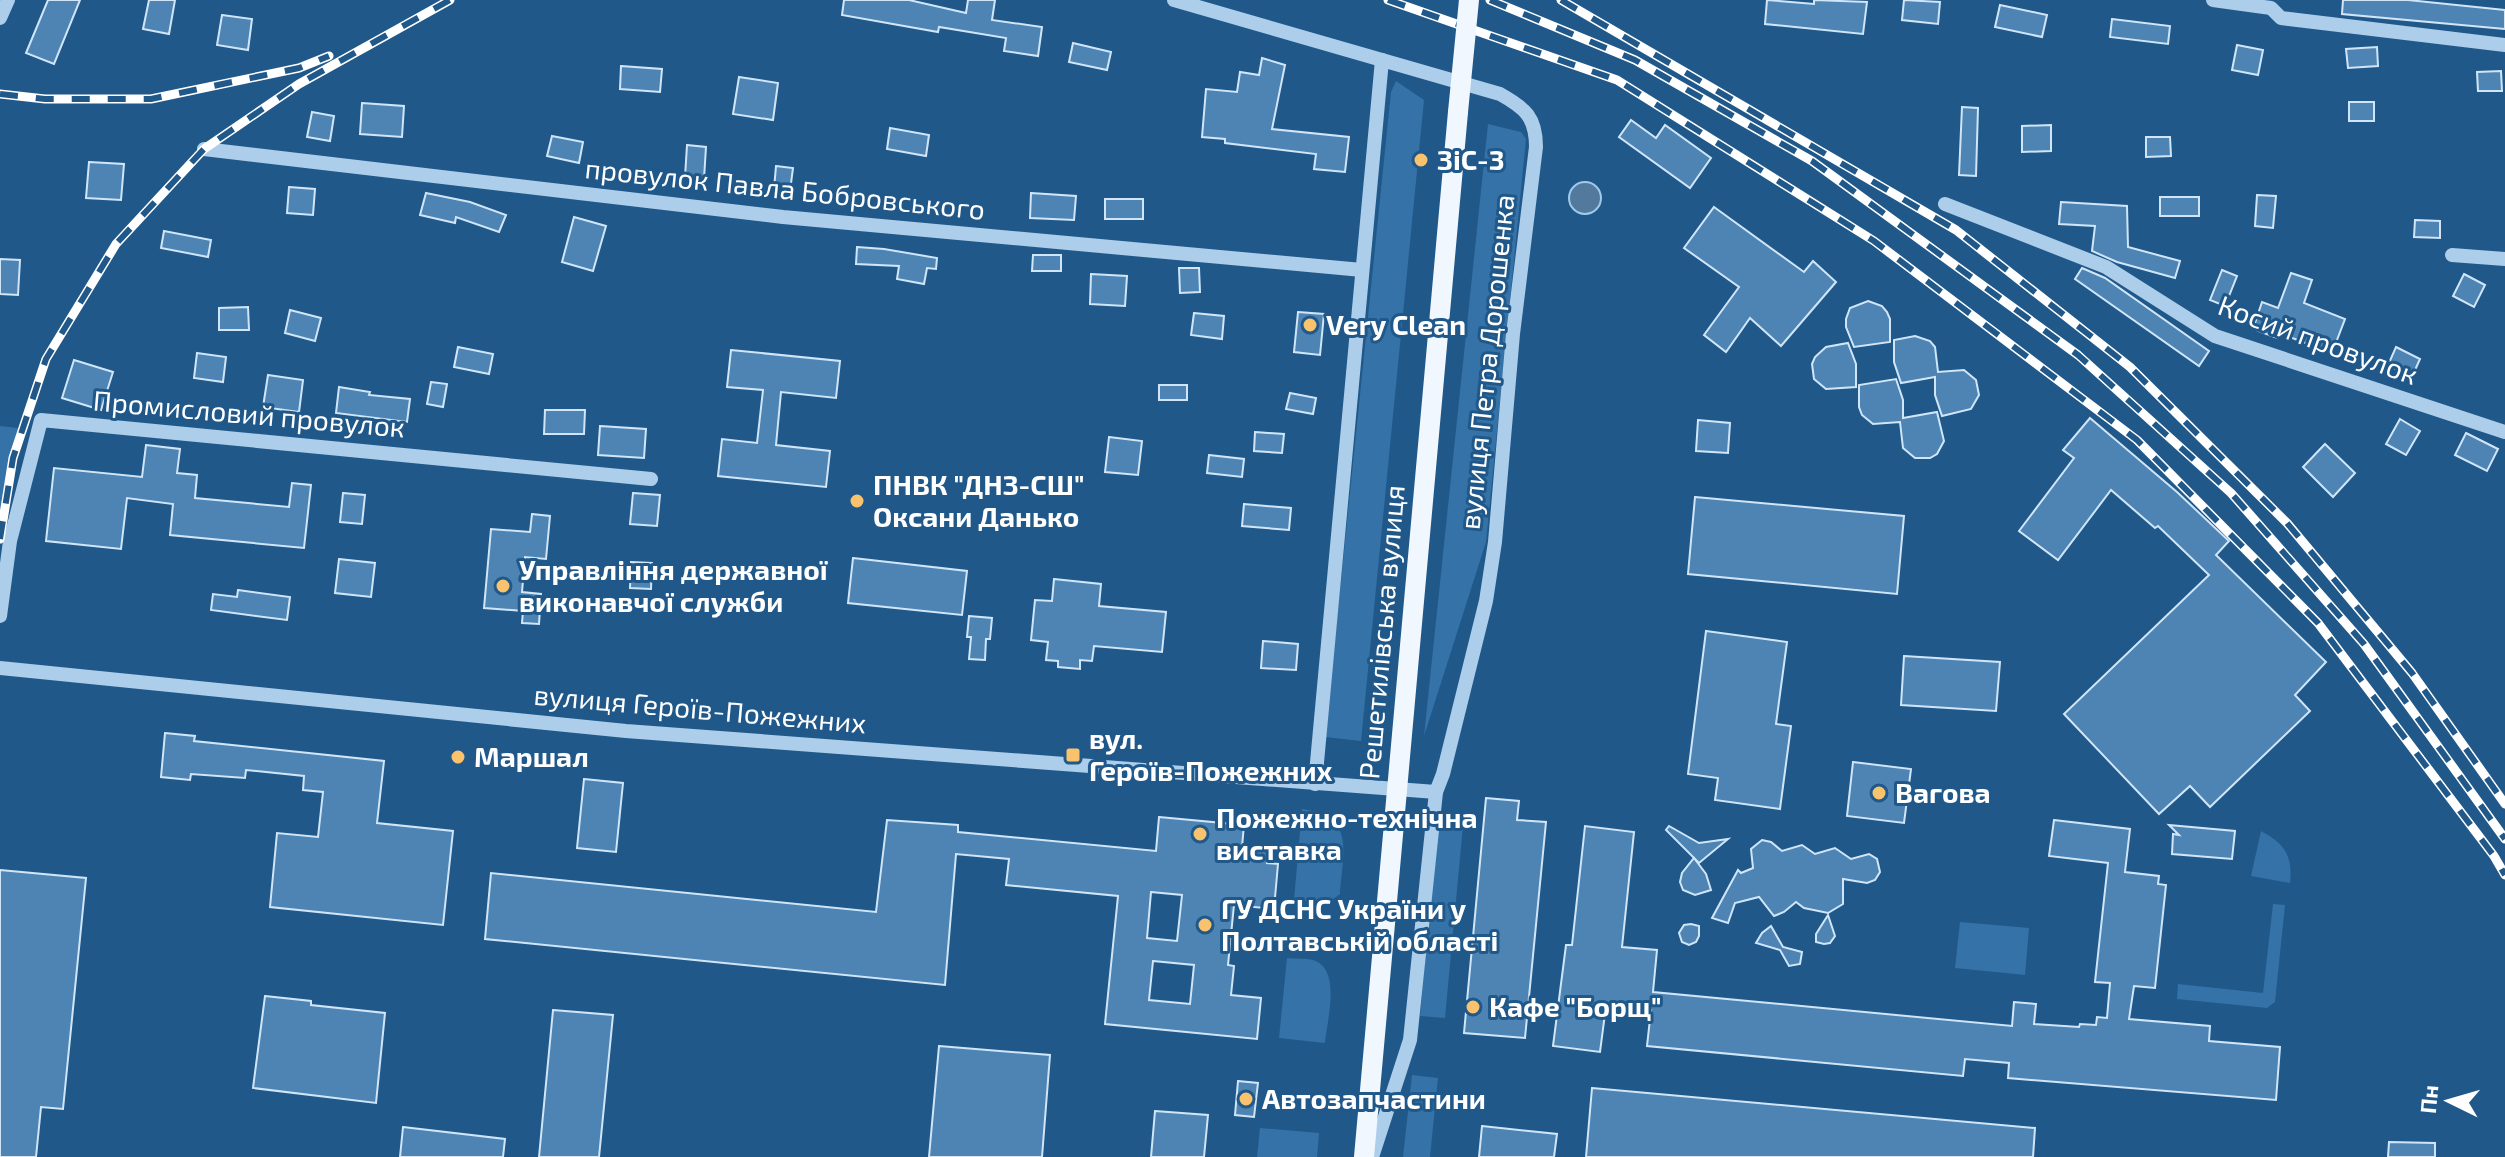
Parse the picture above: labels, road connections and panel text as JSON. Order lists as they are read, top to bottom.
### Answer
{
  "streets": {
    "main road": ["Решетилівська вулиця"],
    "street": [
      "провулок Павла Бобровського",
      "Косий провулок",
      "вулиця Петра Дорошенка",
      "Промисловий провулок",
      "вулиця Героїв-Пожежних"
    ]
  },
  "crossings": [
    ["вулиця Петра Дорошенка", "вулиця Героїв-Пожежних"],
    ["Решетилівська вулиця", "вулиця Героїв-Пожежних"]
  ],
  "places": {
    "other": [
      "ЗіС-3",
      "Very Clean",
      "ПНВК \"ДНЗ-СШ\" Оксани Данько",
      "Управління державної виконавчої служби",
      "Маршал",
      "Вагова",
      "Пожежно-технічна виставка",
      "ГУ ДСНС України у Полтавській області",
      "Кафе \"Борщ\"",
      "Автозапчастини"
    ],
    "transit": ["вул. Героїв-Пожежних"]
  },
  "north": "left"
}
